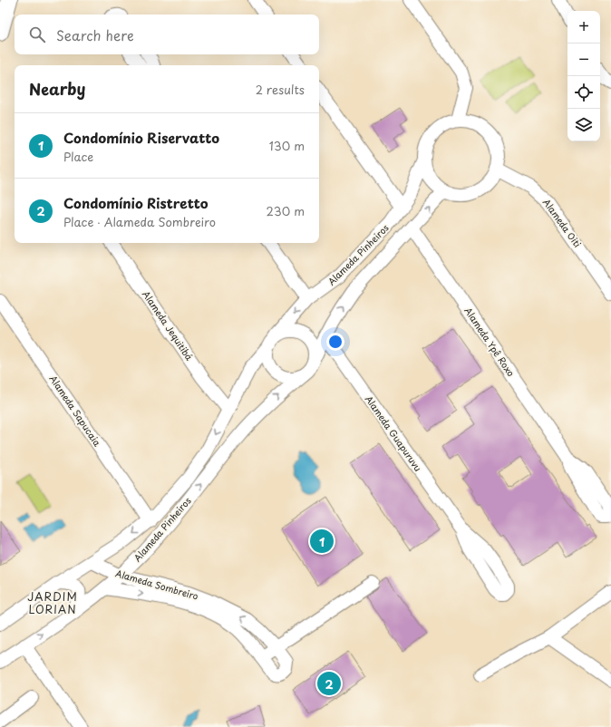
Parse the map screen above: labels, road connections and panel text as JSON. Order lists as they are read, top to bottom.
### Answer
{
  "streets": {
    "street": [
      "Alameda Oiti",
      "Alameda Pinheiros",
      "Alameda Jequitibá",
      "Alameda Ypê Roxo",
      "Alameda Sapucaia",
      "Alameda Guapuruvu",
      "Alameda Sombreiro"
    ]
  },
  "crossings": [
    ["Alameda Oiti", "Alameda Pinheiros"],
    ["Alameda Pinheiros", "Alameda Jequitibá"],
    ["Alameda Pinheiros", "Alameda Sapucaia"],
    ["Alameda Pinheiros", "Alameda Sombreiro"]
  ],
  "districts": ["JARDIM LORIAN"],
  "page": {
    "map_buttons": ["+", "−"],
    "search": "Search here",
    "heading": ["Nearby", "2 results"],
    "list": [
      {
        "mark": "1",
        "name": "Condomínio Riservatto",
        "note": "Place",
        "value": "130 m"
      },
      {
        "mark": "2",
        "name": "Condomínio Ristretto",
        "note": "Place · Alameda Sombreiro",
        "value": "230 m"
      }
    ],
    "pins": ["1", "2"]
  }
}
